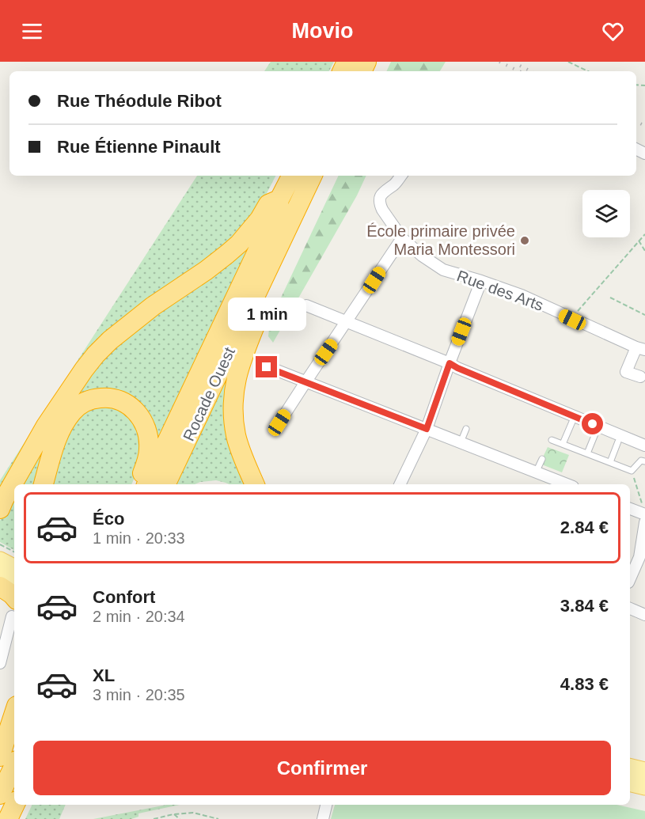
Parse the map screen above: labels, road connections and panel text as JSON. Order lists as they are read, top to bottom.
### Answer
{
  "streets": {
    "highway": ["Rocade Ouest"],
    "street": ["Rue des Arts"]
  },
  "places": ["École primaire privée Maria Montessori"],
  "page": {
    "header": "Movio",
    "banner": ["Rue Théodule Ribot", "Rue Étienne Pinault"],
    "bubble": "1 min",
    "list": [
      {
        "name": "Éco",
        "note": "1 min · 20:33",
        "value": "2.84 €"
      },
      {
        "name": "Confort",
        "note": "2 min · 20:34",
        "value": "3.84 €"
      },
      {
        "name": "XL",
        "note": "3 min · 20:35",
        "value": "4.83 €"
      }
    ],
    "buttons": "Confirmer"
  }
}
